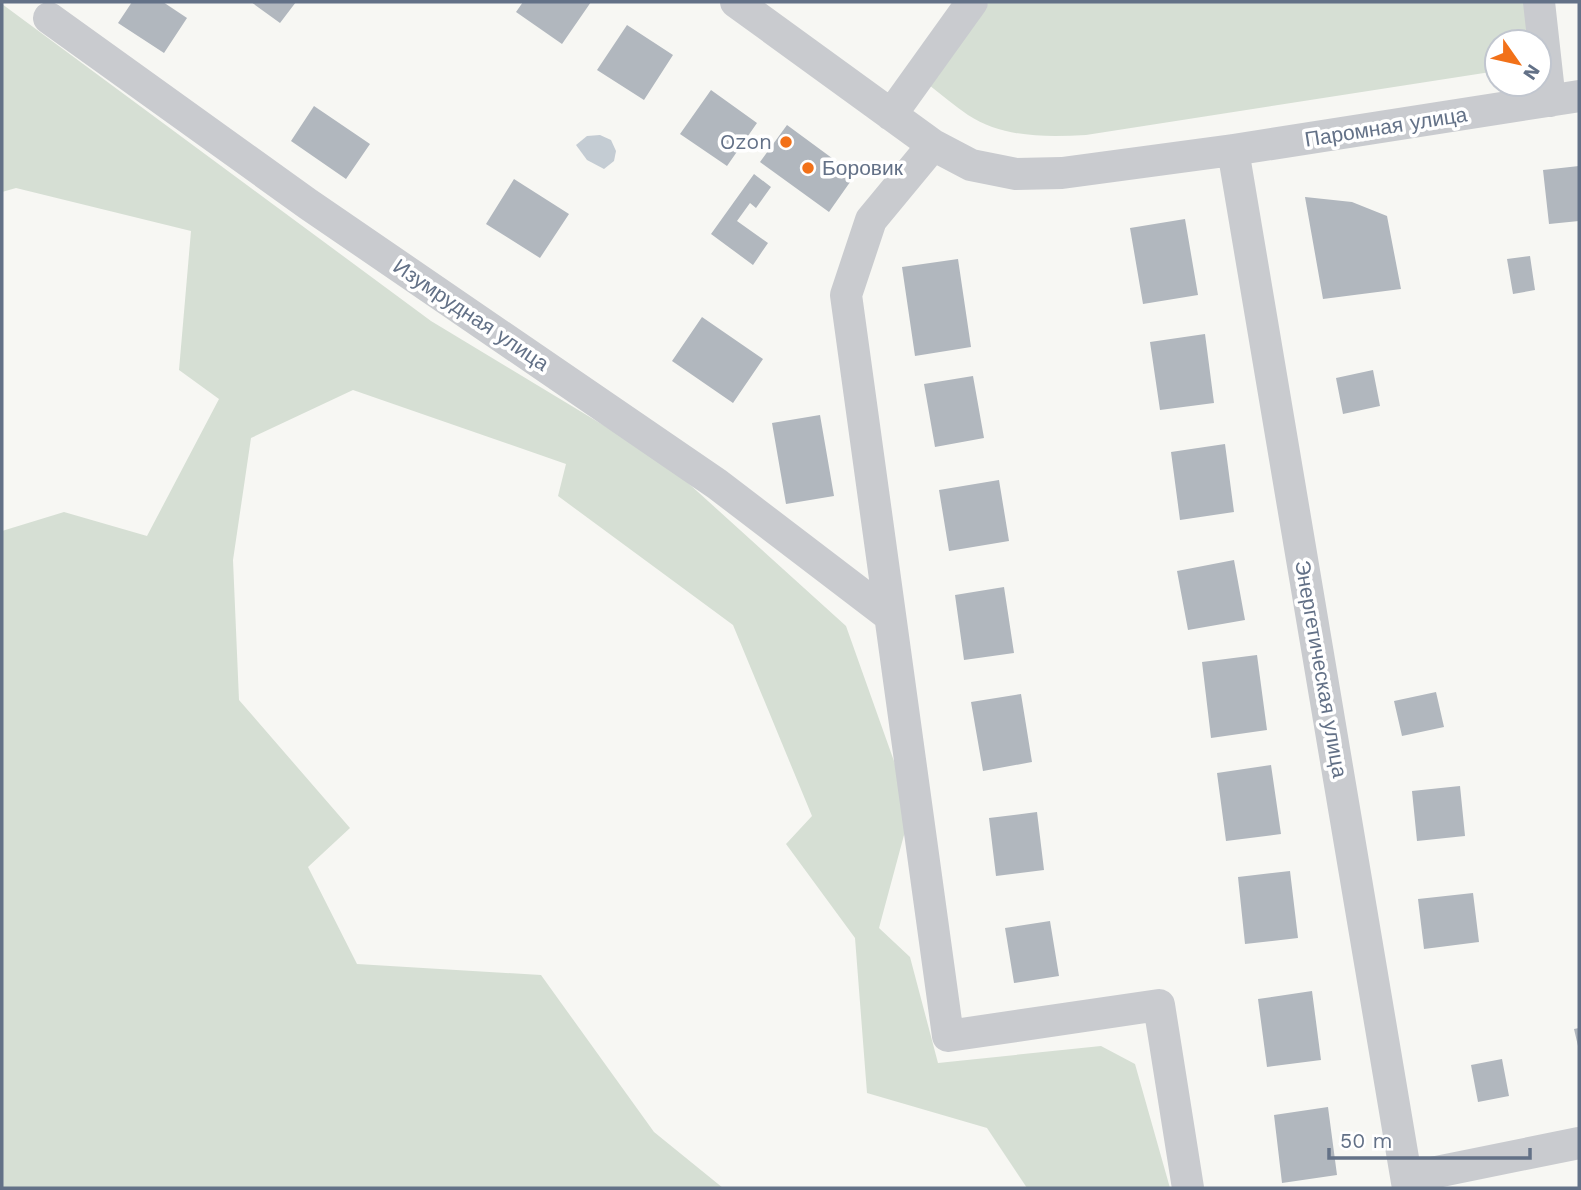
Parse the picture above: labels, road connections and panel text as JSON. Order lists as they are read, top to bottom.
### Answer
{
  "streets": {
    "street": ["Паромная улица", "Изумрудная улица", "Энергетическая улица"]
  },
  "crossings": [
    ["Паромная улица", "Энергетическая улица"]
  ],
  "places": ["Ozon", "Боровик"],
  "scale_bar": "50 m",
  "north": "bottom right"
}
